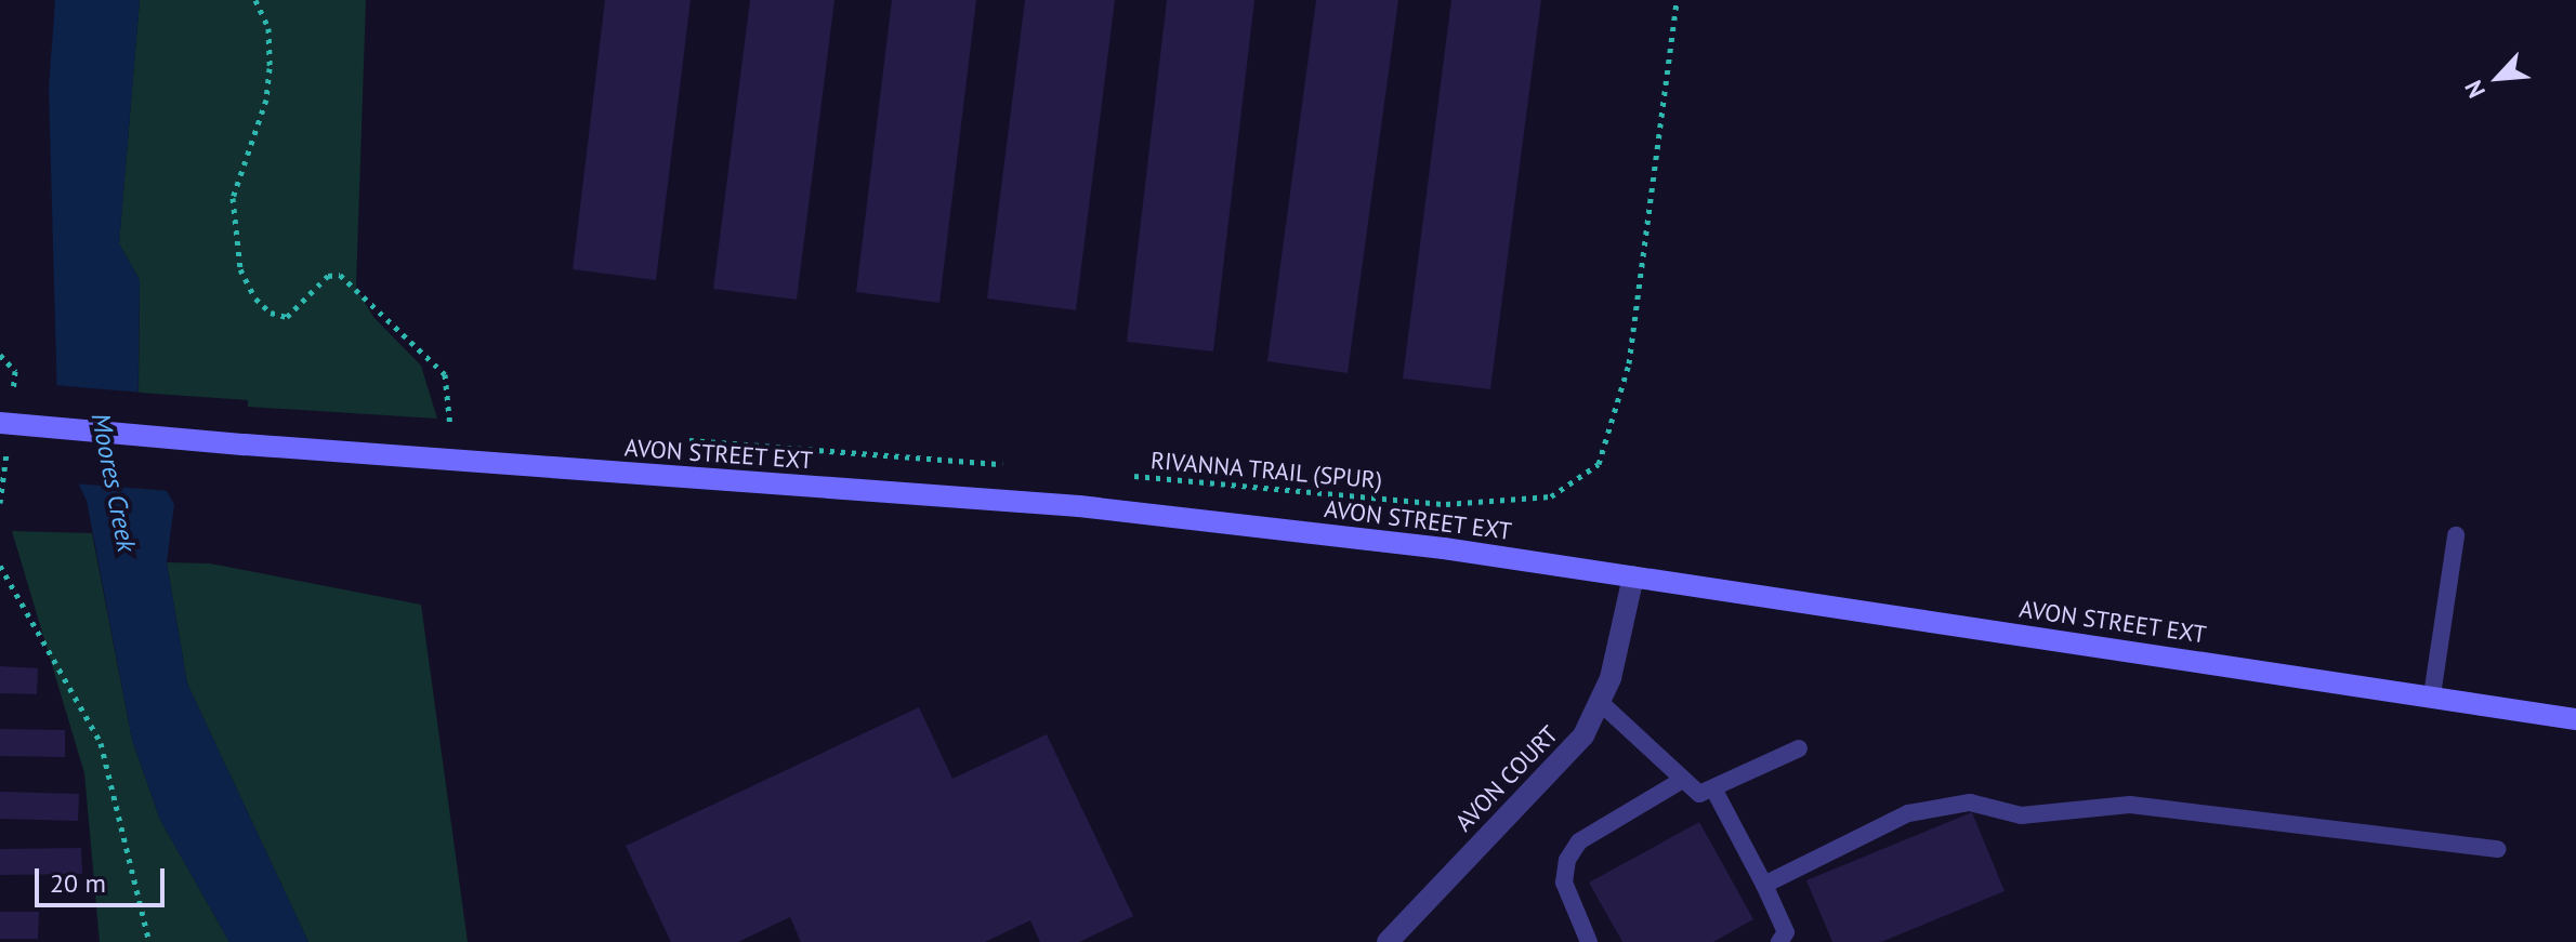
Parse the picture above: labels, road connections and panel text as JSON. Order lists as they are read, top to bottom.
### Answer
{
  "streets": {
    "main road": ["AVON STREET EXT"],
    "street": ["AVON COURT"],
    "path": ["RIVANNA TRAIL (SPUR)"]
  },
  "crossings": [
    ["AVON STREET EXT", "AVON COURT"]
  ],
  "water": ["Moores Creek"],
  "scale_bar": "20 m",
  "north": "bottom left"
}
